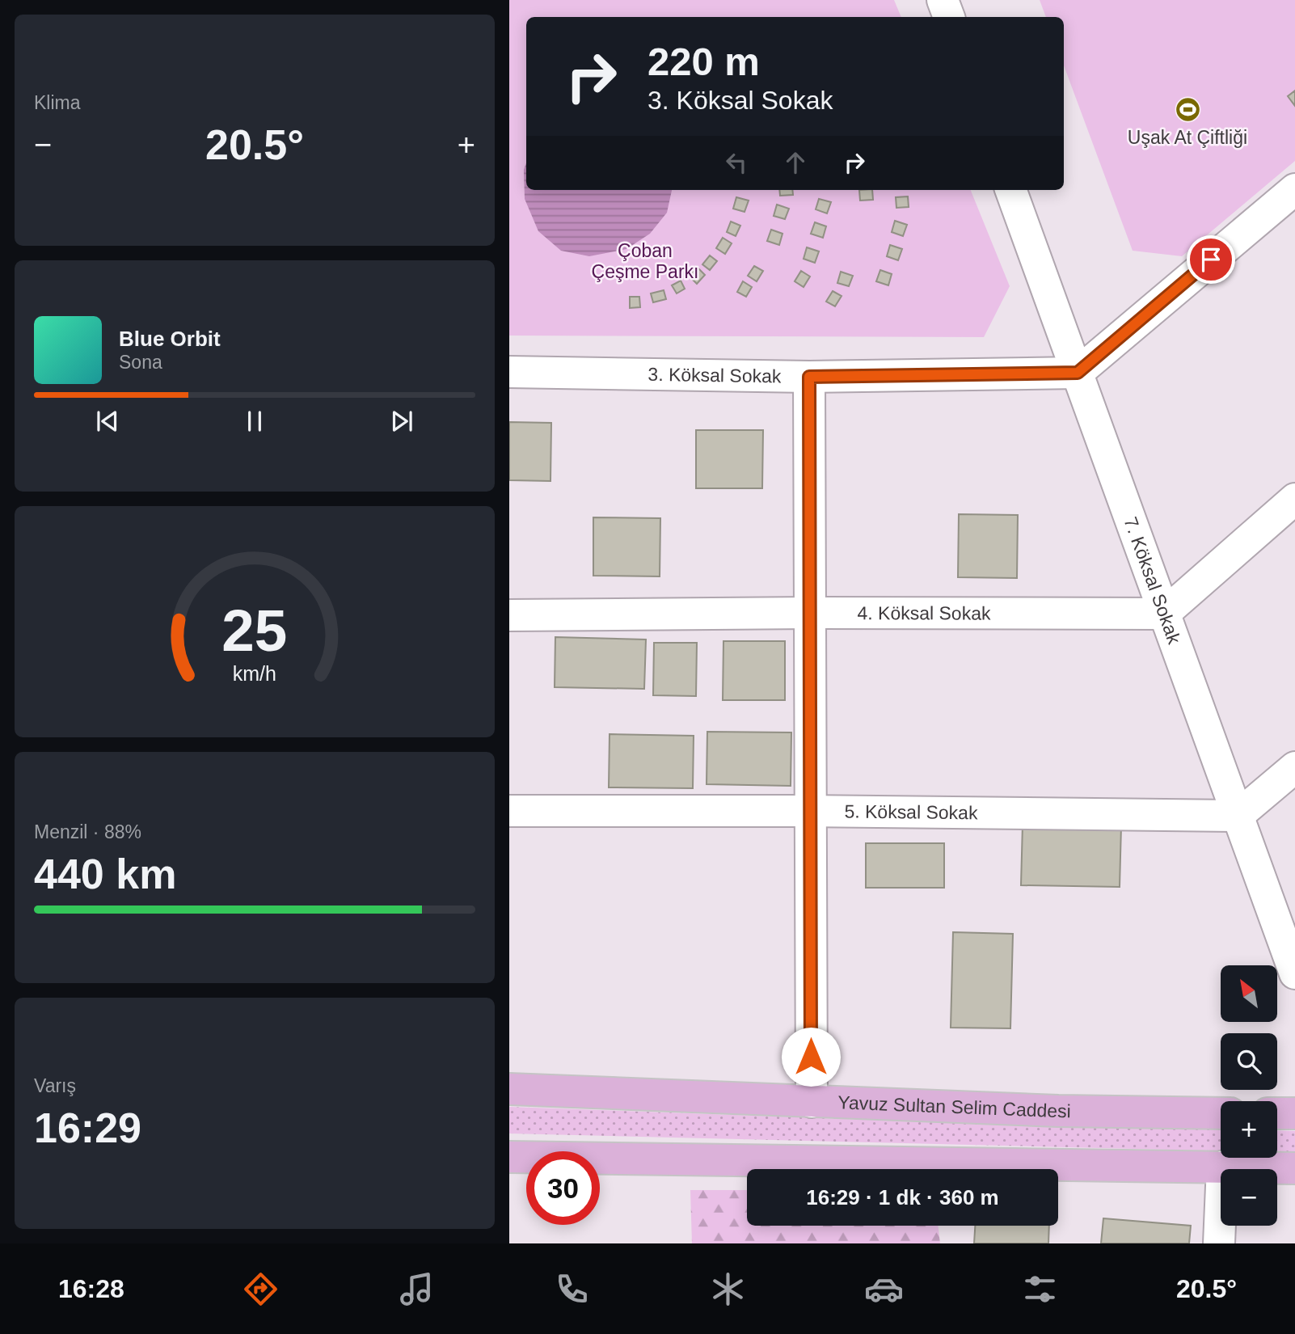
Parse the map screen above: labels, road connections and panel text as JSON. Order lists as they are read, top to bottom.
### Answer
{
  "streets": {
    "main road": ["Yavuz Sultan Selim Caddesi"],
    "street": [
      "3. Köksal Sokak",
      "7. Köksal Sokak",
      "4. Köksal Sokak",
      "5. Köksal Sokak"
    ]
  },
  "crossings": [
    ["3. Köksal Sokak", "7. Köksal Sokak"],
    ["7. Köksal Sokak", "4. Köksal Sokak"],
    ["7. Köksal Sokak", "5. Köksal Sokak"]
  ],
  "parks": ["Çoban Çeşme Parkı"],
  "places": {
    "sports": ["Uşak At Çiftliği"]
  },
  "north": "top left",
  "page": {
    "tile": [
      "Klima",
      ["Menzil · 88%", "440 km"],
      ["Varış", "16:29"]
    ],
    "turn": ["220 m", "3. Köksal Sokak"],
    "heat": ["−", "20.5°", "+"],
    "song": ["Blue Orbit", "Sona"],
    "map_buttons": ["+", "−"],
    "limit": "30",
    "trip": "16:29 · 1 dk · 360 m",
    "tabs": ["16:28", "20.5°"],
    "gauge": ["25", "km/h"]
  }
}
